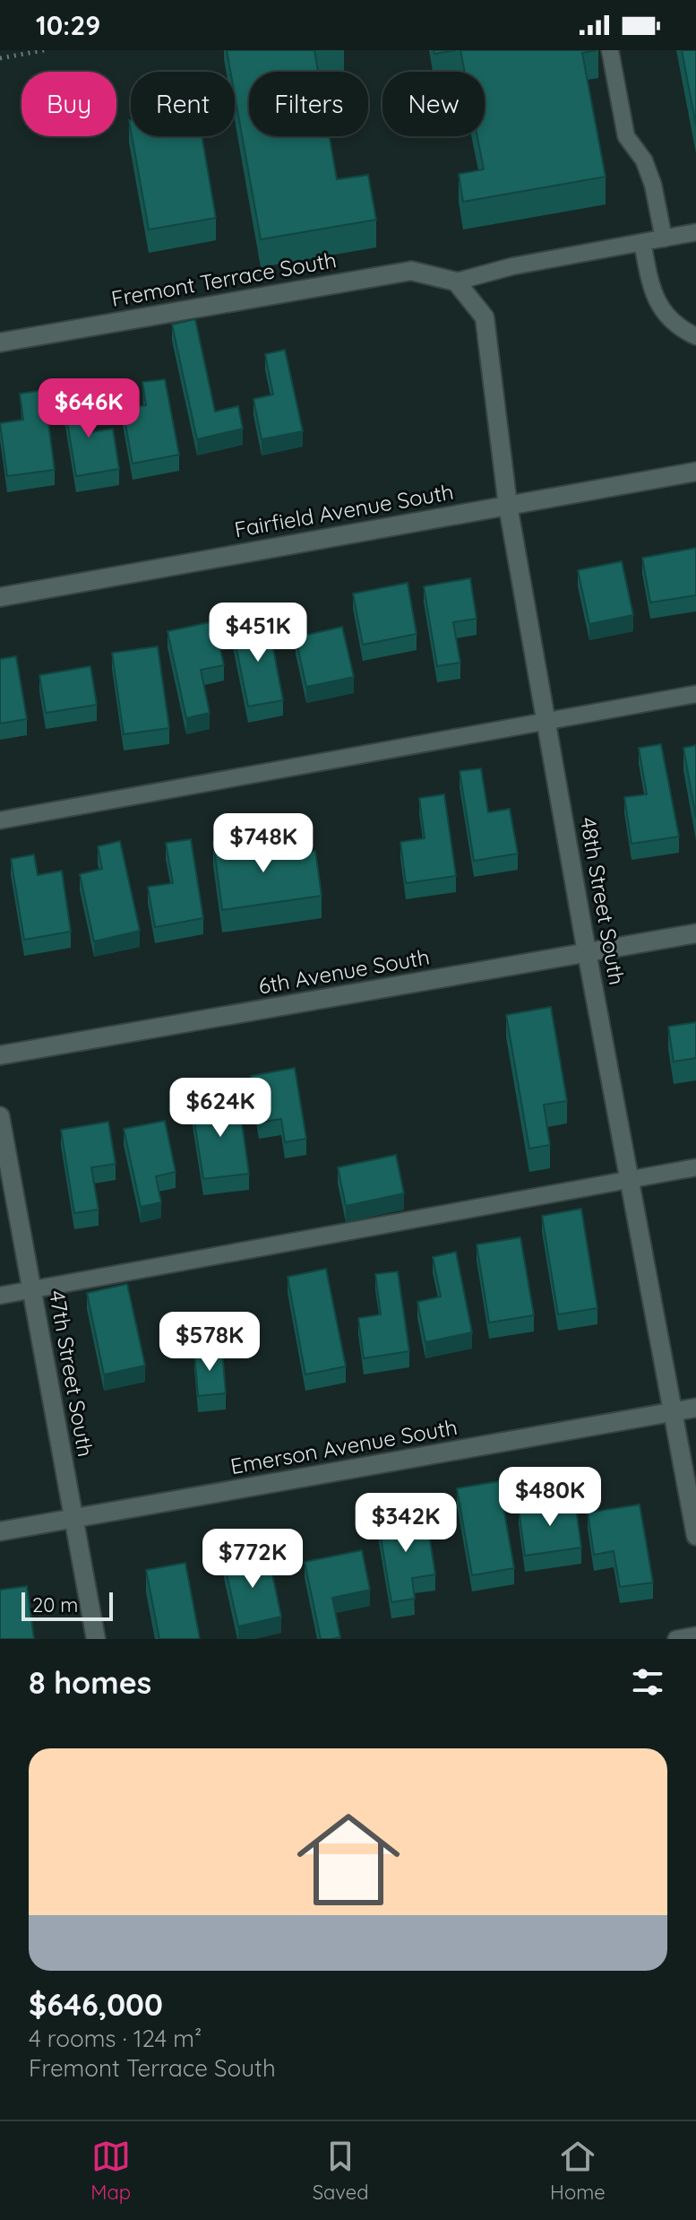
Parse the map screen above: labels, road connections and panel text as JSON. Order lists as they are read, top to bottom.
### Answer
{
  "streets": {
    "street": [
      "Fremont Terrace South",
      "Fairfield Avenue South",
      "48th Street South",
      "6th Avenue South",
      "47th Street South",
      "Emerson Avenue South"
    ]
  },
  "crossings": [
    ["Fremont Terrace South", "48th Street South"],
    ["Fairfield Avenue South", "48th Street South"],
    ["48th Street South", "6th Avenue South"],
    ["48th Street South", "Emerson Avenue South"],
    ["47th Street South", "Emerson Avenue South"]
  ],
  "scale_bar": "20 m",
  "page": {
    "status": "10:29",
    "chip": [
      "Buy",
      "Rent",
      "Filters",
      "New"
    ],
    "price": [
      "$646K",
      "$451K",
      "$748K",
      "$624K",
      "$578K",
      "$480K",
      "$342K",
      "$772K"
    ],
    "scale": "20 m",
    "heading": "8 homes",
    "list": [
      {
        "name": "$646,000",
        "note": "4 rooms · 124 m² · Fremont Terrace South"
      }
    ],
    "tabs": ["Map", "Saved", "Home"]
  }
}
